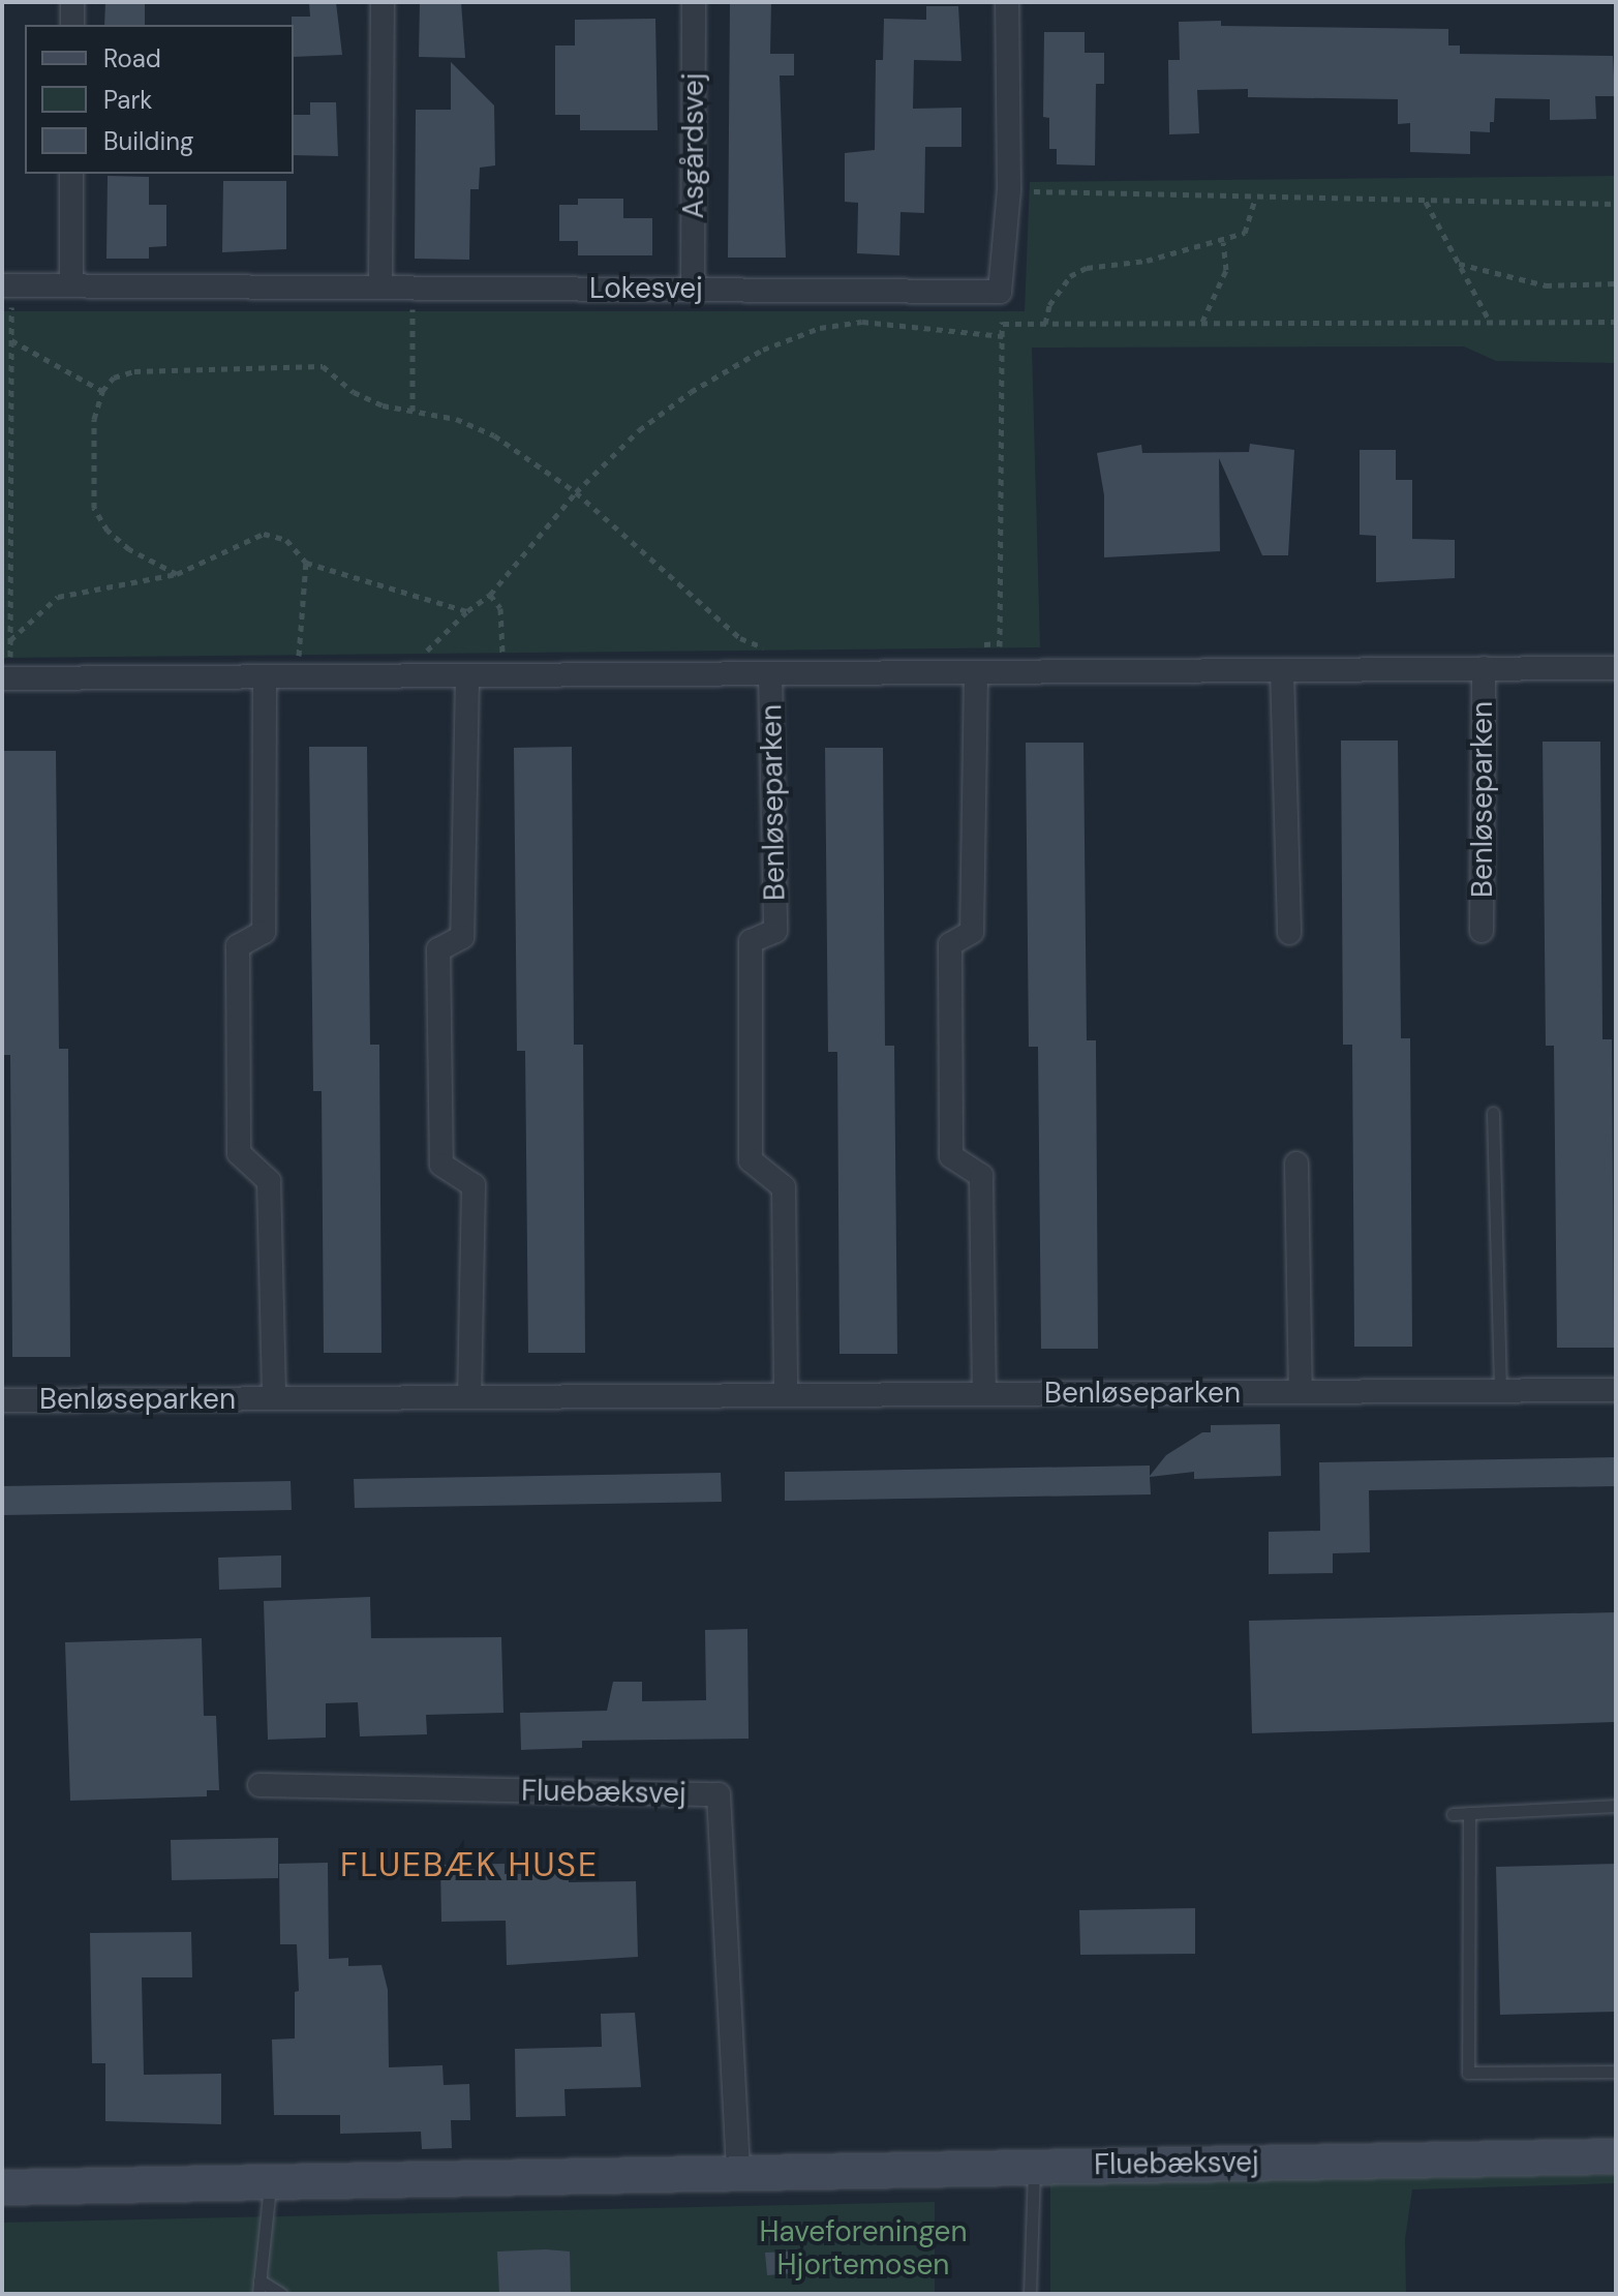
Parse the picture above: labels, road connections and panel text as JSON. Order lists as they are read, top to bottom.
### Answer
{
  "streets": {
    "street": [
      "Asgårdsvej",
      "Lokesvej",
      "Benløseparken",
      "Fluebæksvej"
    ]
  },
  "crossings": [
    ["Asgårdsvej", "Lokesvej"]
  ],
  "districts": ["FLUEBÆK HUSE"],
  "parks": ["Haveforeningen Hjortemosen"],
  "legend": ["Road", "Park", "Building"]
}
